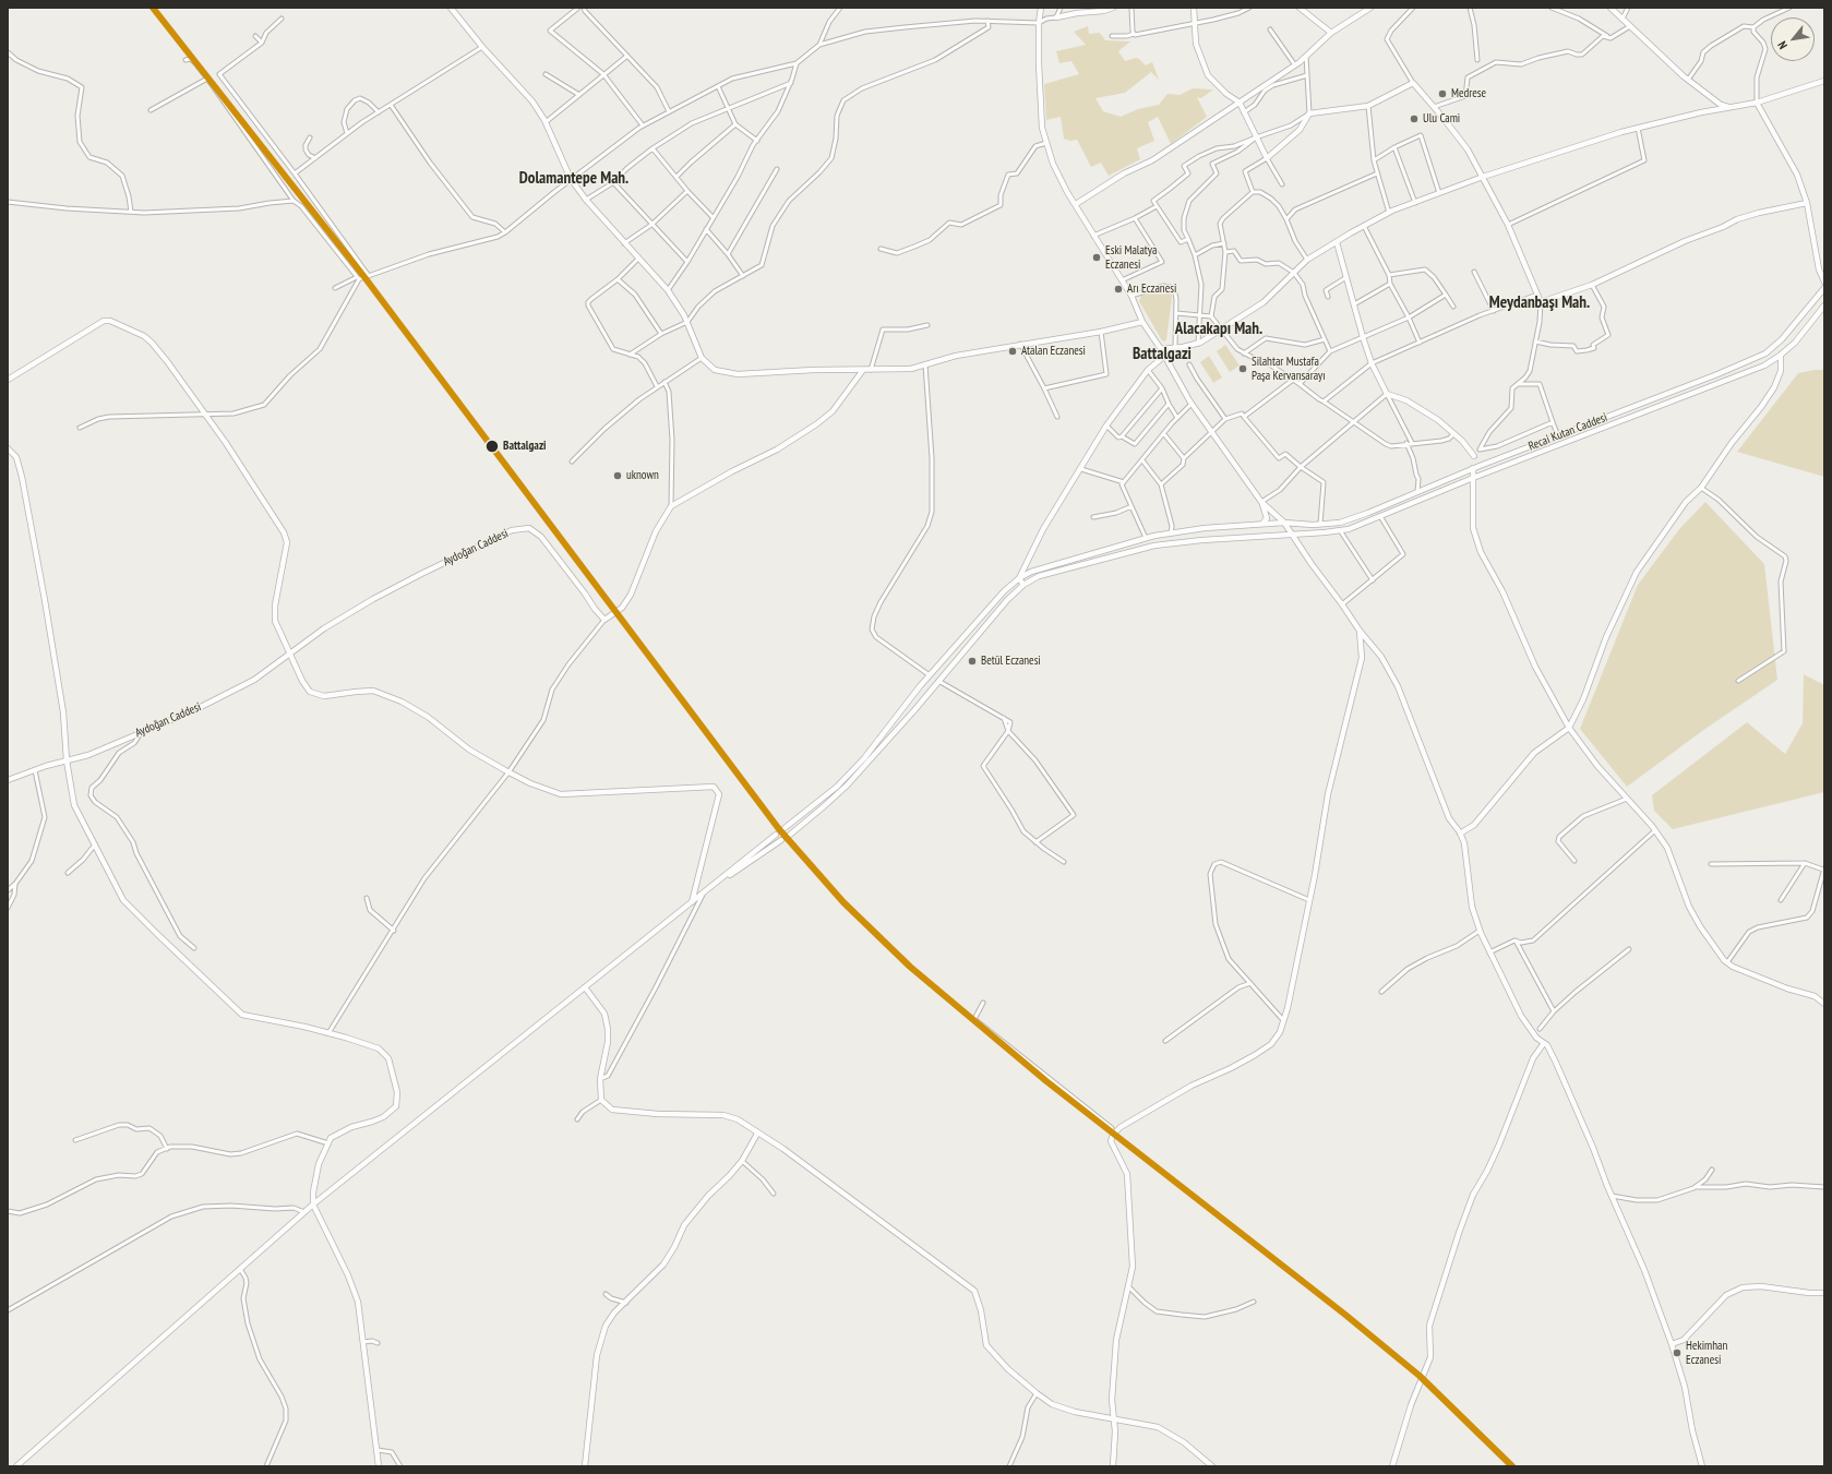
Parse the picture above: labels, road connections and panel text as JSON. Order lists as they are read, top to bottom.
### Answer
{
  "streets": {
    "street": ["Recai Kutan Caddesi", "Aydoğan Caddesi"]
  },
  "districts": [
    "Dolamantepe Mah.",
    "Meydanbaşı Mah.",
    "Alacakapı Mah.",
    "Battalgazi"
  ],
  "places": [
    "Medrese",
    "Ulu Cami",
    "Eski Malatya Eczanesi",
    "Arı Eczanesi",
    "Atalan Eczanesi",
    "Silahtar Mustafa Paşa Kervansarayı",
    "Battalgazi",
    "uknown",
    "Betül Eczanesi",
    "Hekimhan Eczanesi"
  ],
  "north": "bottom left"
}
